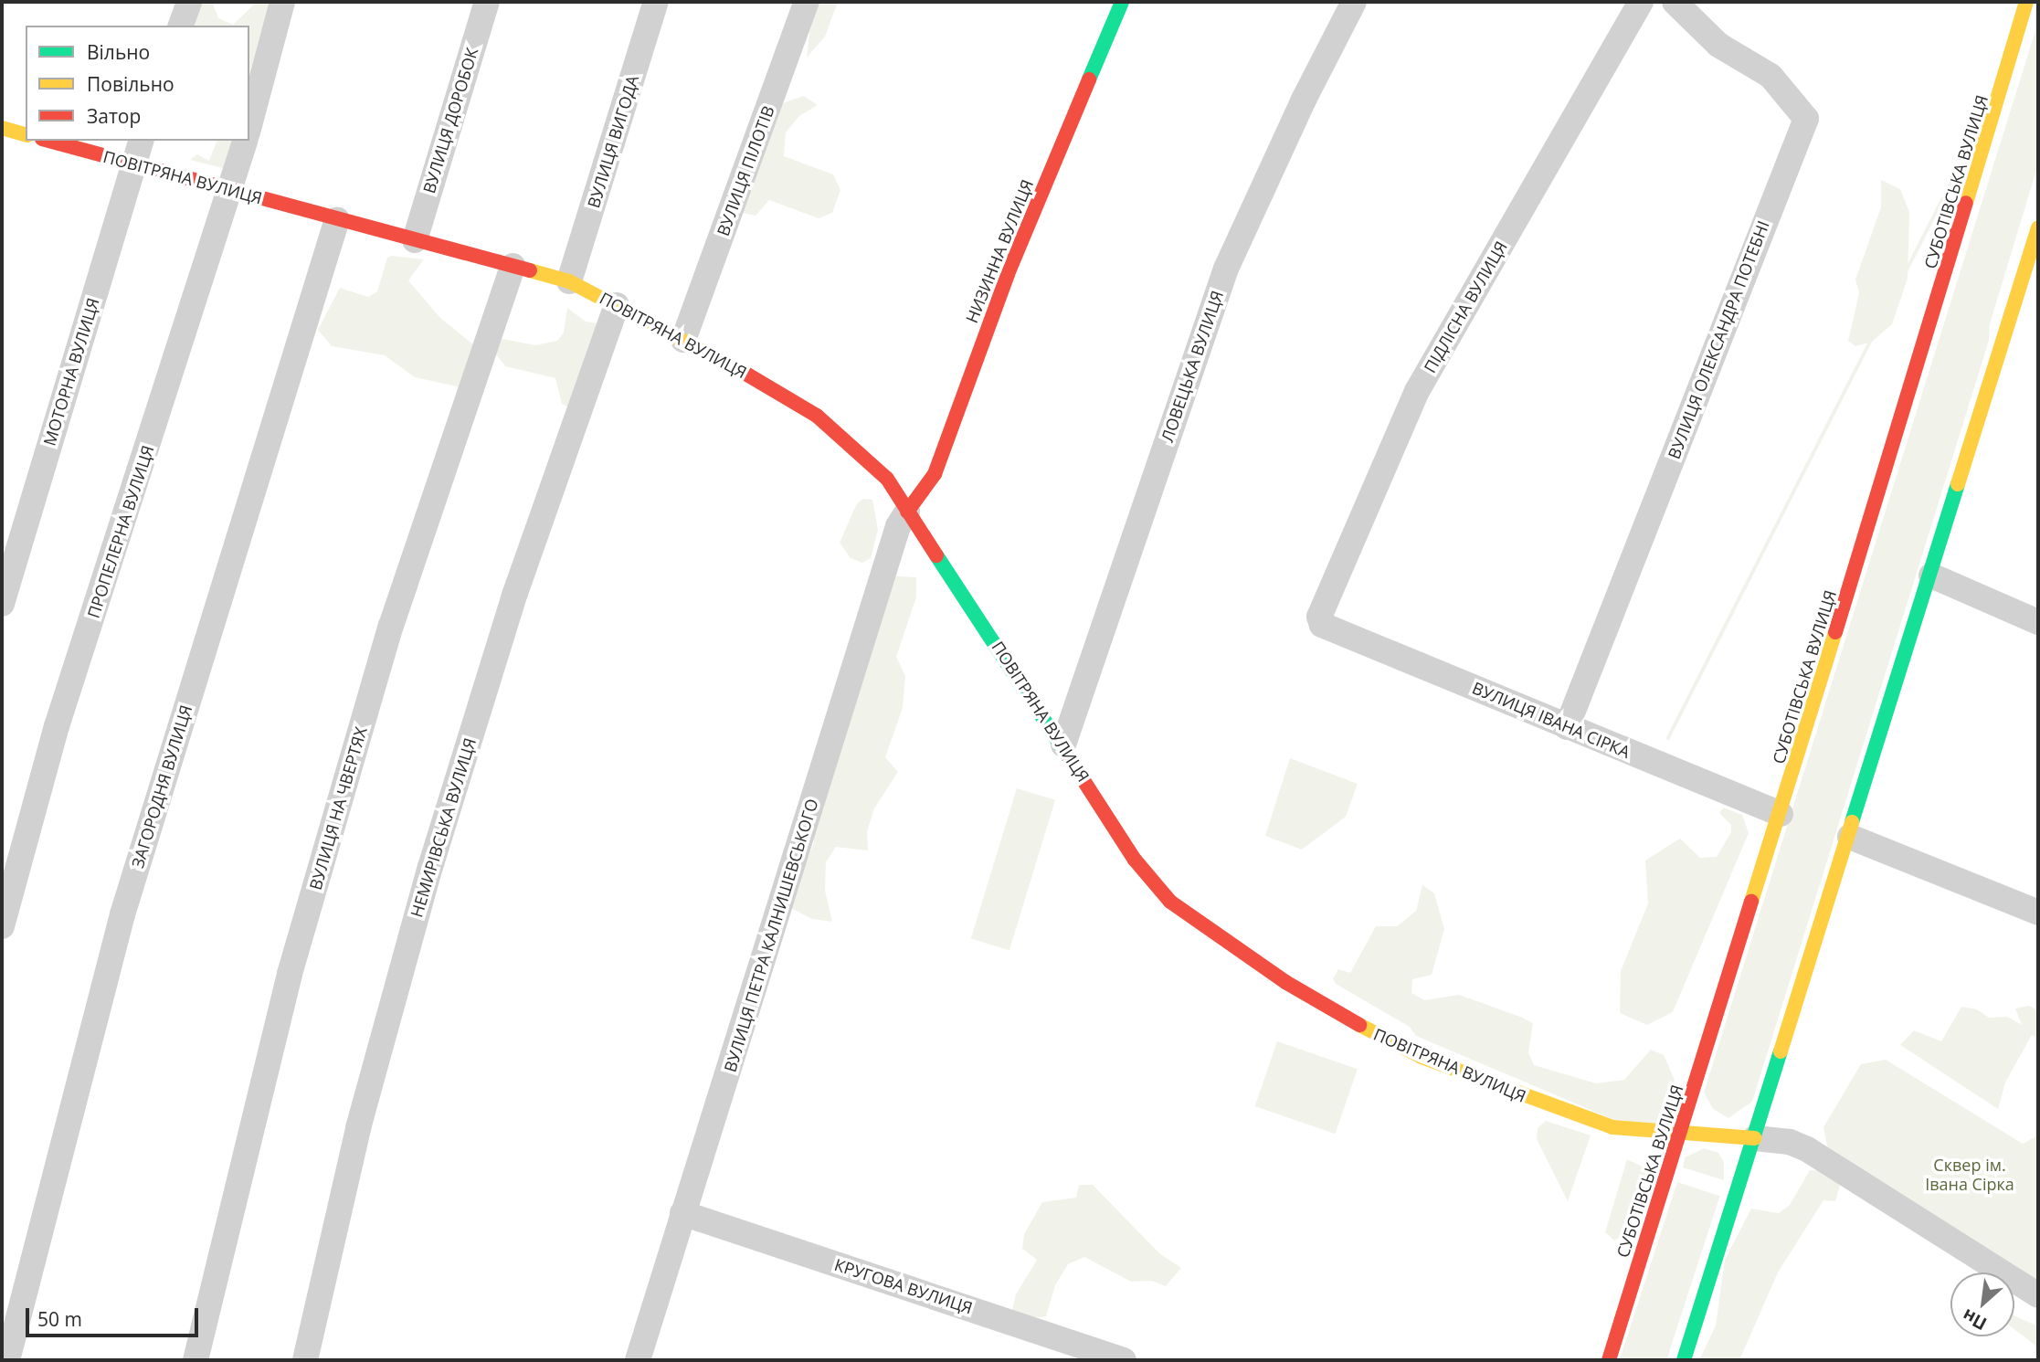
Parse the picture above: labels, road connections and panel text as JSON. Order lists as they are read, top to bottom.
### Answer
{
  "streets": {
    "street": [
      "ВУЛИЦЯ ДОРОБОК",
      "ВУЛИЦЯ ВИГОДА",
      "ВУЛИЦЯ ПІЛОТІВ",
      "ПОВІТРЯНА ВУЛИЦЯ",
      "СУБОТІВСЬКА ВУЛИЦЯ",
      "НИЗИННА ВУЛИЦЯ",
      "ПІДЛІСНА ВУЛИЦЯ",
      "ВУЛИЦЯ ОЛЕКСАНДРА ПОТЕБНІ",
      "ЛОВЕЦЬКА ВУЛИЦЯ",
      "МОТОРНА ВУЛИЦЯ",
      "ПРОПЕЛЕРНА ВУЛИЦЯ",
      "ВУЛИЦЯ ІВАНА СІРКА",
      "ЗАГОРОДНЯ ВУЛИЦЯ",
      "ВУЛИЦЯ НА ЧВЕРТЯХ",
      "НЕМИРІВСЬКА ВУЛИЦЯ",
      "ВУЛИЦЯ ПЕТРА КАЛНИШЕВСЬКОГО",
      "КРУГОВА ВУЛИЦЯ"
    ]
  },
  "crossings": [
    ["ВУЛИЦЯ ДОРОБОК", "ПОВІТРЯНА ВУЛИЦЯ"],
    ["ВУЛИЦЯ ВИГОДА", "ПОВІТРЯНА ВУЛИЦЯ"],
    ["ВУЛИЦЯ ПІЛОТІВ", "ПОВІТРЯНА ВУЛИЦЯ"],
    ["ПОВІТРЯНА ВУЛИЦЯ", "СУБОТІВСЬКА ВУЛИЦЯ"],
    ["ПОВІТРЯНА ВУЛИЦЯ", "НИЗИННА ВУЛИЦЯ"],
    ["ПОВІТРЯНА ВУЛИЦЯ", "ЛОВЕЦЬКА ВУЛИЦЯ"],
    ["ПОВІТРЯНА ВУЛИЦЯ", "МОТОРНА ВУЛИЦЯ"],
    ["ПОВІТРЯНА ВУЛИЦЯ", "ПРОПЕЛЕРНА ВУЛИЦЯ"],
    ["ПОВІТРЯНА ВУЛИЦЯ", "ЗАГОРОДНЯ ВУЛИЦЯ"],
    ["ПОВІТРЯНА ВУЛИЦЯ", "ВУЛИЦЯ НА ЧВЕРТЯХ"],
    ["ПОВІТРЯНА ВУЛИЦЯ", "НЕМИРІВСЬКА ВУЛИЦЯ"],
    ["ПОВІТРЯНА ВУЛИЦЯ", "ВУЛИЦЯ ПЕТРА КАЛНИШЕВСЬКОГО"],
    ["СУБОТІВСЬКА ВУЛИЦЯ", "ВУЛИЦЯ ІВАНА СІРКА"],
    ["НИЗИННА ВУЛИЦЯ", "ВУЛИЦЯ ПЕТРА КАЛНИШЕВСЬКОГО"],
    ["ПІДЛІСНА ВУЛИЦЯ", "ВУЛИЦЯ ІВАНА СІРКА"],
    ["ВУЛИЦЯ ОЛЕКСАНДРА ПОТЕБНІ", "ВУЛИЦЯ ІВАНА СІРКА"],
    ["ВУЛИЦЯ ПЕТРА КАЛНИШЕВСЬКОГО", "КРУГОВА ВУЛИЦЯ"]
  ],
  "parks": ["Сквер ім. Івана Сірка"],
  "legend": ["Вільно", "Повільно", "Затор"],
  "scale_bar": "50 m",
  "north": "bottom left"
}
